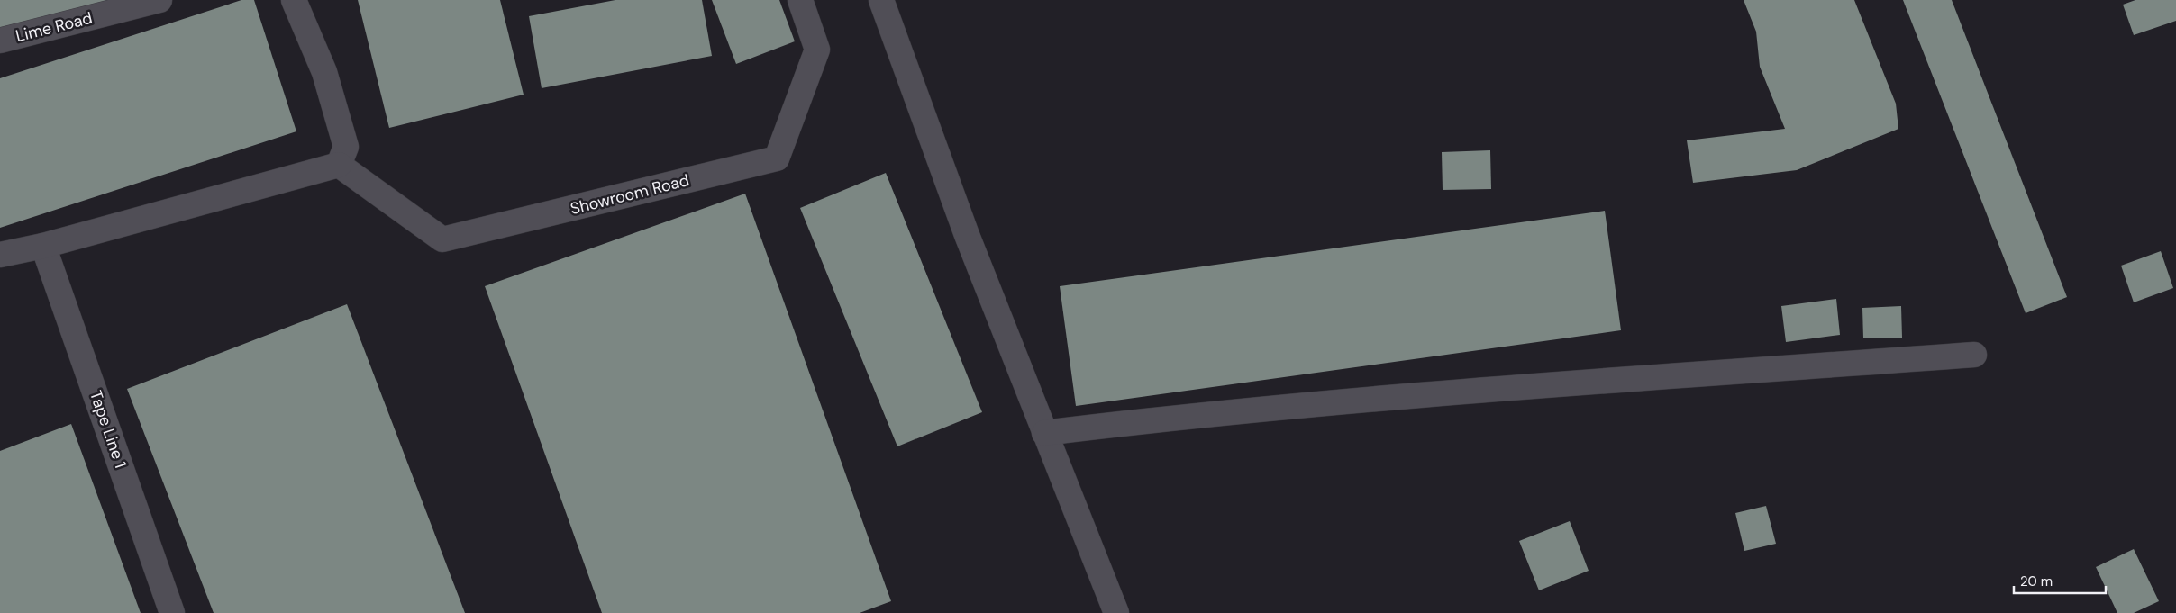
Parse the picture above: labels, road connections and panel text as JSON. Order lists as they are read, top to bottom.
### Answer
{
  "streets": {
    "street": ["Lime Road", "Showroom Road", "Tape Line 1"]
  },
  "scale_bar": "20 m"
}
